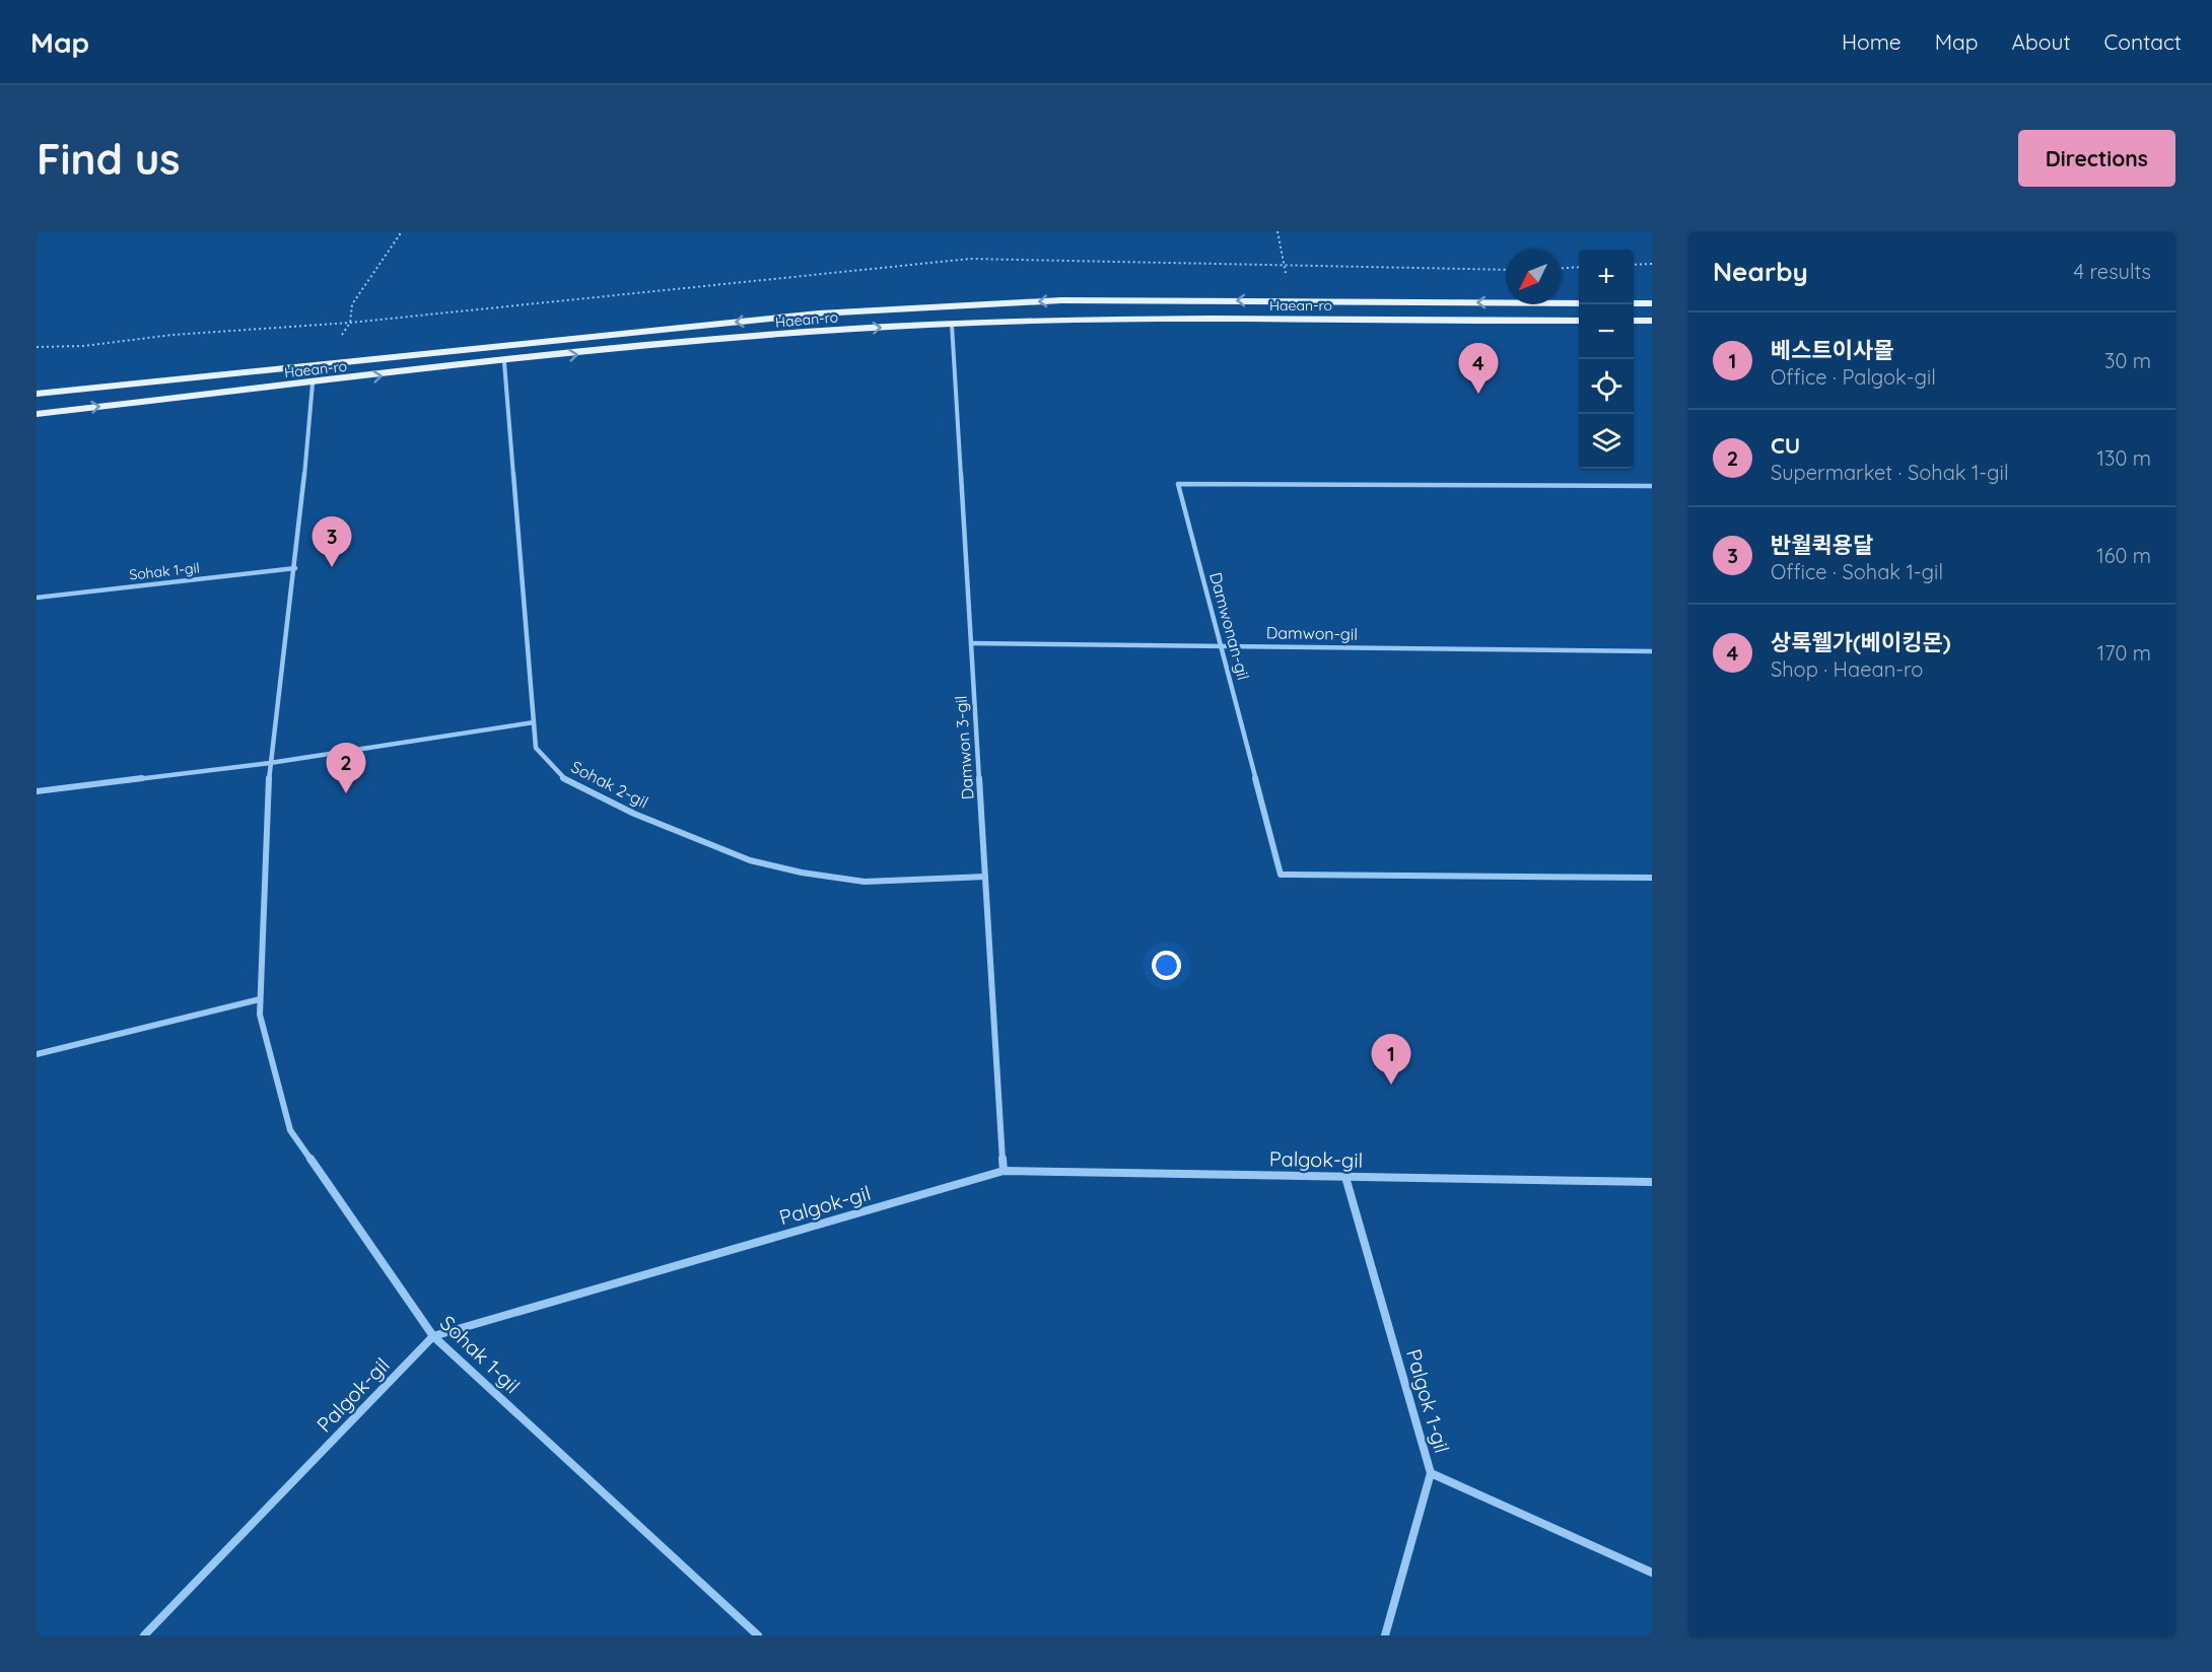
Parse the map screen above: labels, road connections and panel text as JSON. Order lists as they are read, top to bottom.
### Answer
{
  "streets": {
    "main road": ["Haean-ro"],
    "street": [
      "Sohak 1-gil",
      "Damwonan-gil",
      "Damwon-gil",
      "Damwon 3-gil",
      "Sohak 2-gil",
      "Palgok-gil",
      "Palgok 1-gil"
    ]
  },
  "crossings": [
    ["Haean-ro", "Sohak 1-gil"],
    ["Haean-ro", "Damwon 3-gil"],
    ["Haean-ro", "Sohak 2-gil"],
    ["Sohak 1-gil", "Palgok-gil"],
    ["Damwonan-gil", "Damwon-gil"],
    ["Damwon-gil", "Damwon 3-gil"],
    ["Damwon 3-gil", "Sohak 2-gil"],
    ["Damwon 3-gil", "Palgok-gil"],
    ["Palgok-gil", "Palgok 1-gil"]
  ],
  "north": "bottom left",
  "page": {
    "header": "Map",
    "nav": [
      "Home",
      "Map",
      "About",
      "Contact"
    ],
    "buttons": "Directions",
    "title": "Find us",
    "heading": ["Nearby", "4 results"],
    "map_buttons": ["+", "−"],
    "list": [
      {
        "mark": "1",
        "name": "베스트이사몰",
        "note": "Office · Palgok-gil",
        "value": "30 m"
      },
      {
        "mark": "2",
        "name": "CU",
        "note": "Supermarket · Sohak 1-gil",
        "value": "130 m"
      },
      {
        "mark": "3",
        "name": "반월퀵용달",
        "note": "Office · Sohak 1-gil",
        "value": "160 m"
      },
      {
        "mark": "4",
        "name": "상록웰가(베이킹몬)",
        "note": "Shop · Haean-ro",
        "value": "170 m"
      }
    ],
    "pins": [
      "4",
      "3",
      "2",
      "1"
    ]
  }
}
